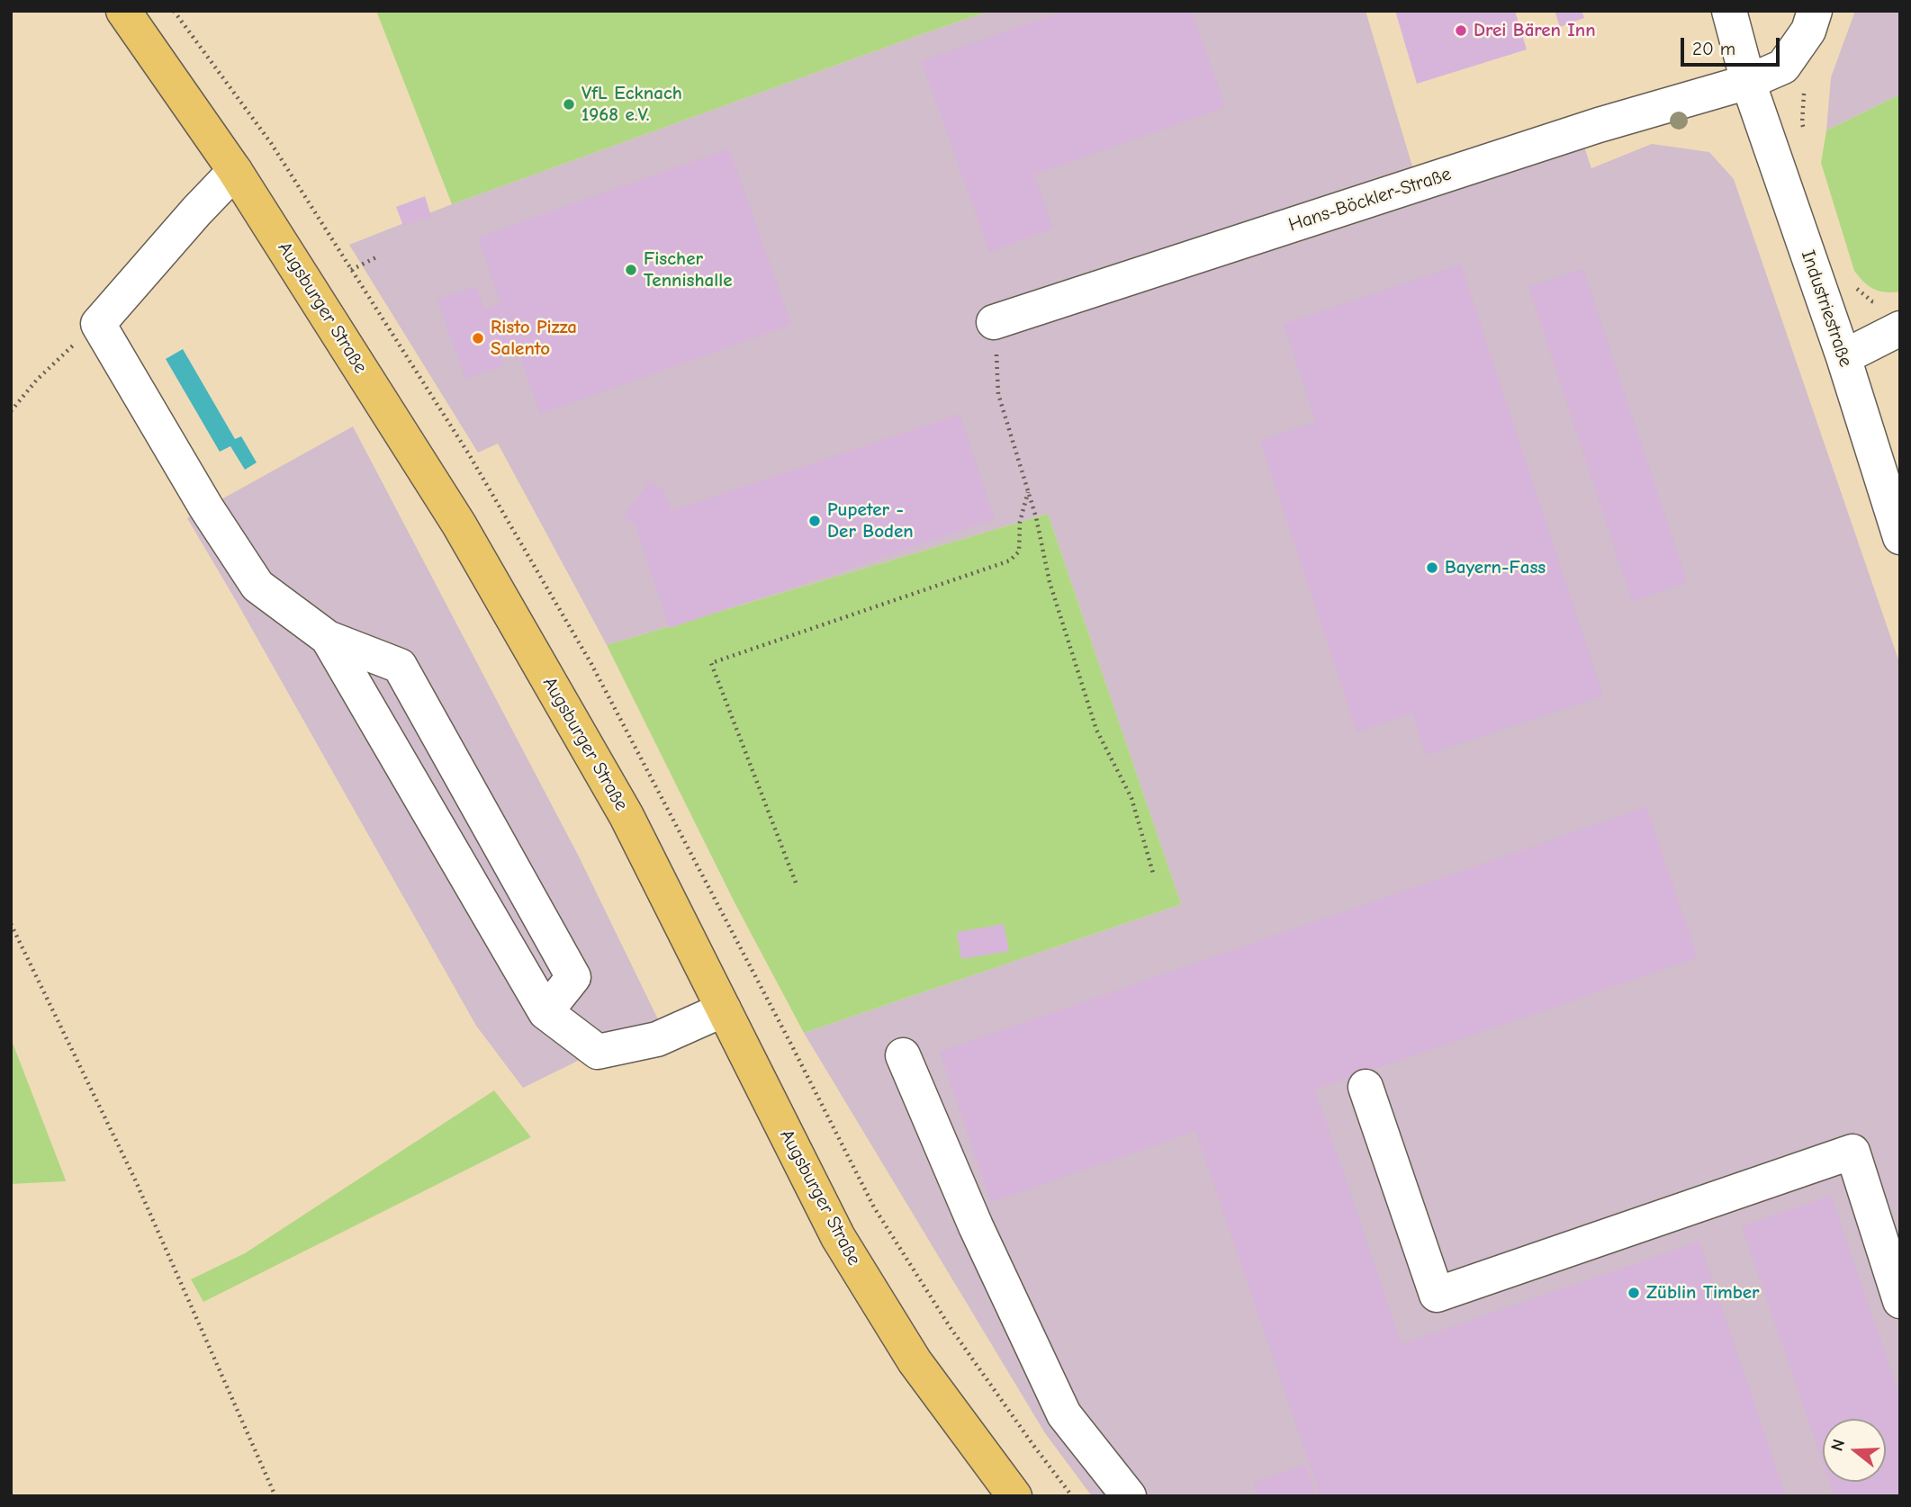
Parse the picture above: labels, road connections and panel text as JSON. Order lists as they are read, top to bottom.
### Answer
{
  "streets": {
    "main road": ["Augsburger Straße"],
    "street": ["Hans-Böckler-Straße", "Industriestraße"]
  },
  "crossings": [
    ["Hans-Böckler-Straße", "Industriestraße"]
  ],
  "places": [
    "Drei Bären Inn",
    "VfL Ecknach 1968 e.V.",
    "Fischer Tennishalle",
    "Risto Pizza Salento",
    "Pupeter - Der Boden",
    "Bayern-Fass",
    "Züblin Timber"
  ],
  "scale_bar": "20 m",
  "north": "left"
}
